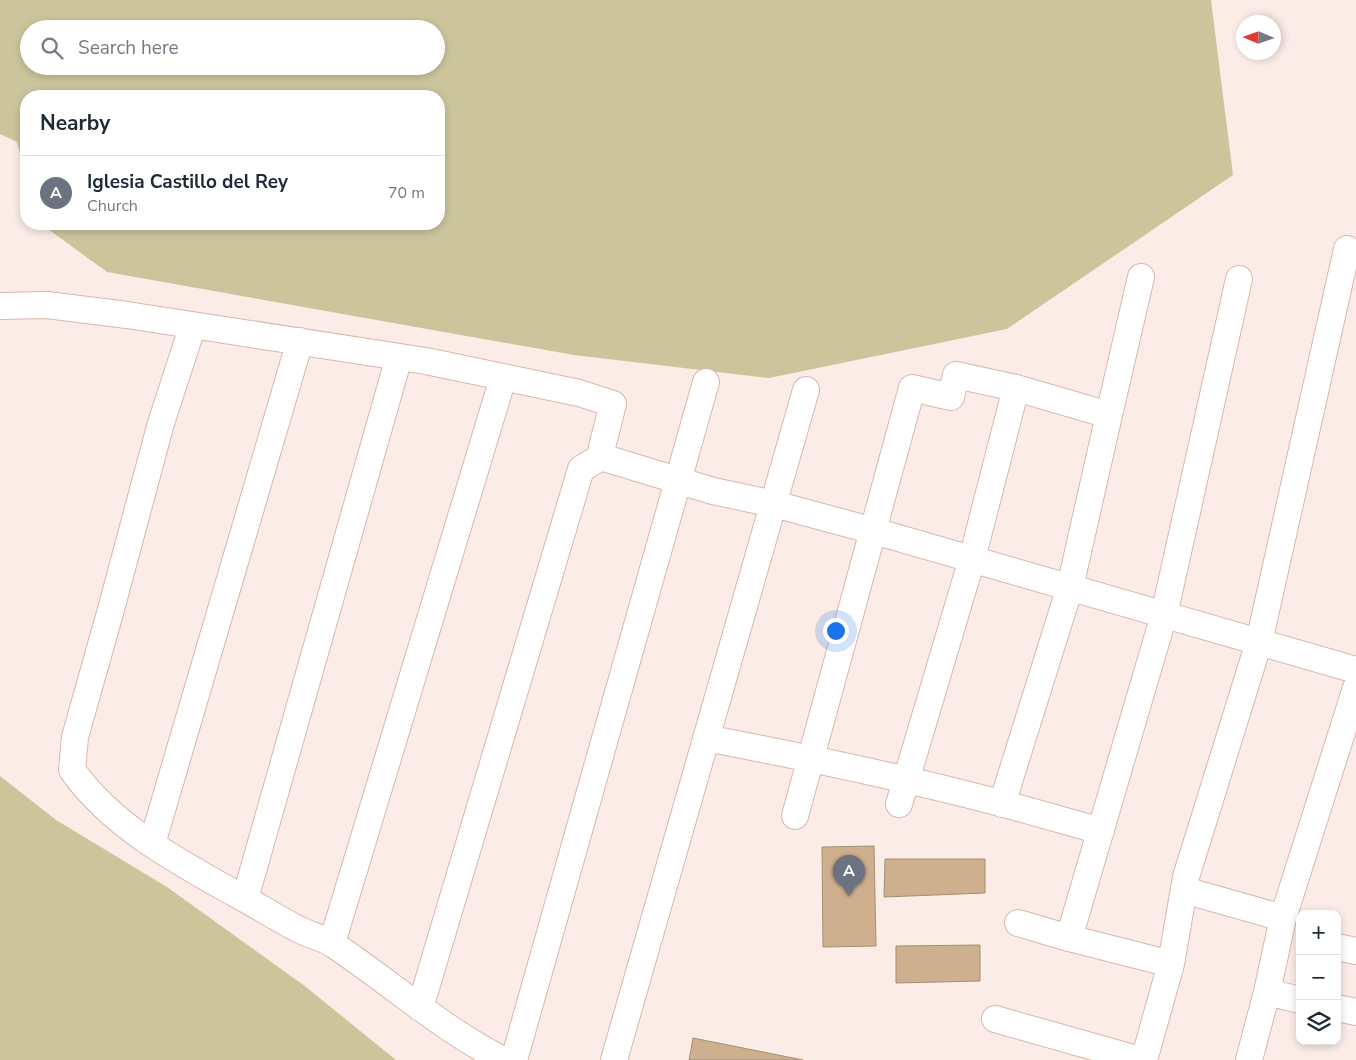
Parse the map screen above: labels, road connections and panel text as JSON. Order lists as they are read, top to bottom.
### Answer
{
  "north": "left",
  "page": {
    "search": "Search here",
    "heading": "Nearby",
    "list": [
      {
        "mark": "A",
        "name": "Iglesia Castillo del Rey",
        "note": "Church",
        "value": "70 m"
      }
    ],
    "pins": "A",
    "map_buttons": ["+", "−"]
  }
}
